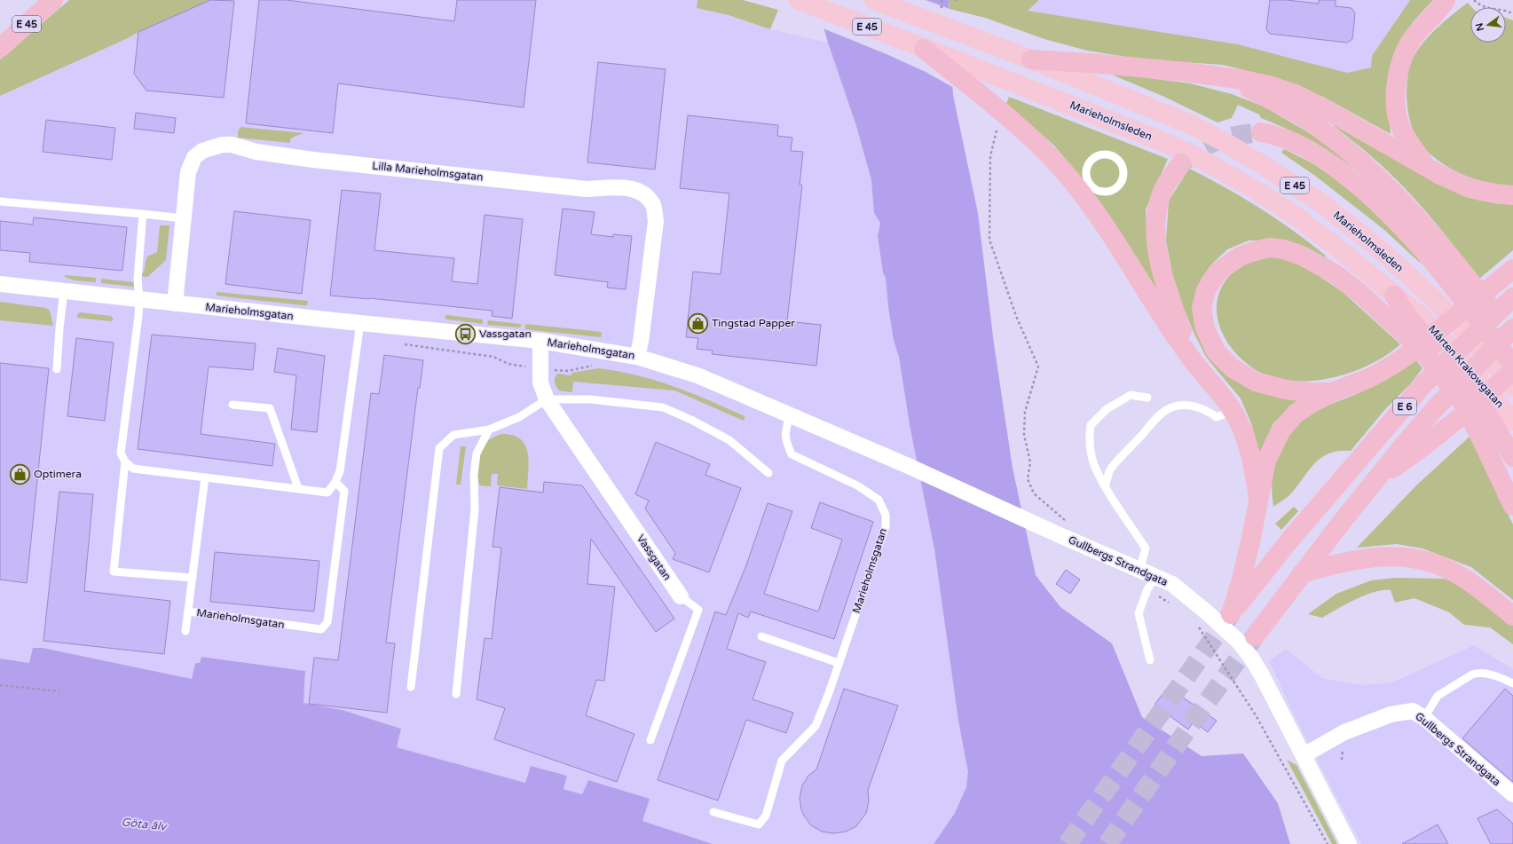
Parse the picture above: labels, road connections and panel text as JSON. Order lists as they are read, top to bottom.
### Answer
{
  "streets": {
    "highway": [
      "E 45",
      "Marieholmsleden",
      "Mårten Krakowgatan",
      "E 6"
    ],
    "street": [
      "Lilla Marieholmsgatan",
      "Marieholmsgatan",
      "Vassgatan",
      "Gullbergs Strandgata"
    ]
  },
  "crossings": [
    ["E 45", "Marieholmsleden"],
    ["Marieholmsleden", "Mårten Krakowgatan"],
    ["Lilla Marieholmsgatan", "Marieholmsgatan"],
    ["Marieholmsgatan", "Vassgatan"],
    ["Marieholmsgatan", "Gullbergs Strandgata"]
  ],
  "water": ["Göta älv"],
  "places": {
    "shop": ["Tingstad Papper", "Optimera"],
    "bus stop": ["Vassgatan"]
  },
  "north": "left"
}
